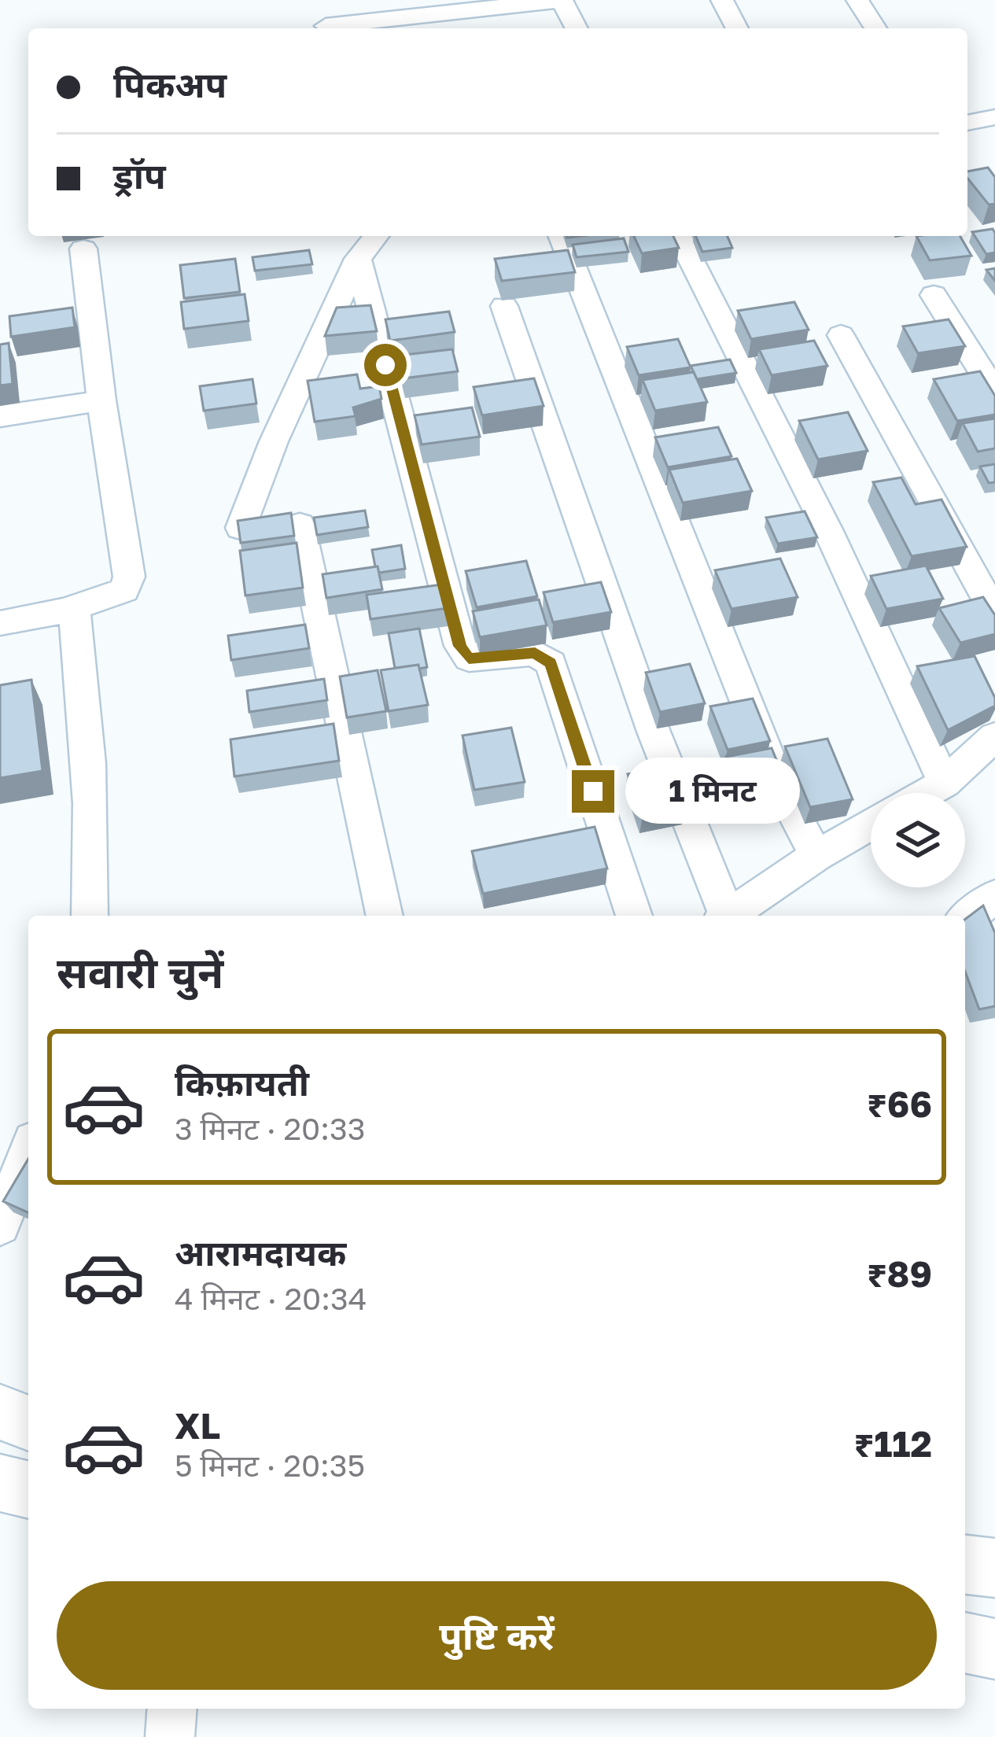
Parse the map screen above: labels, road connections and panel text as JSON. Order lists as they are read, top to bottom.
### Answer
{
  "page": {
    "banner": ["पिकअप", "ड्रॉप"],
    "bubble": "1 मिनट",
    "heading": "सवारी चुनें",
    "list": [
      {
        "name": "किफ़ायती",
        "note": "3 मिनट · 20:33",
        "value": "₹66"
      },
      {
        "name": "आरामदायक",
        "note": "4 मिनट · 20:34",
        "value": "₹89"
      },
      {
        "name": "XL",
        "note": "5 मिनट · 20:35",
        "value": "₹112"
      }
    ],
    "buttons": "पुष्टि करें"
  }
}
